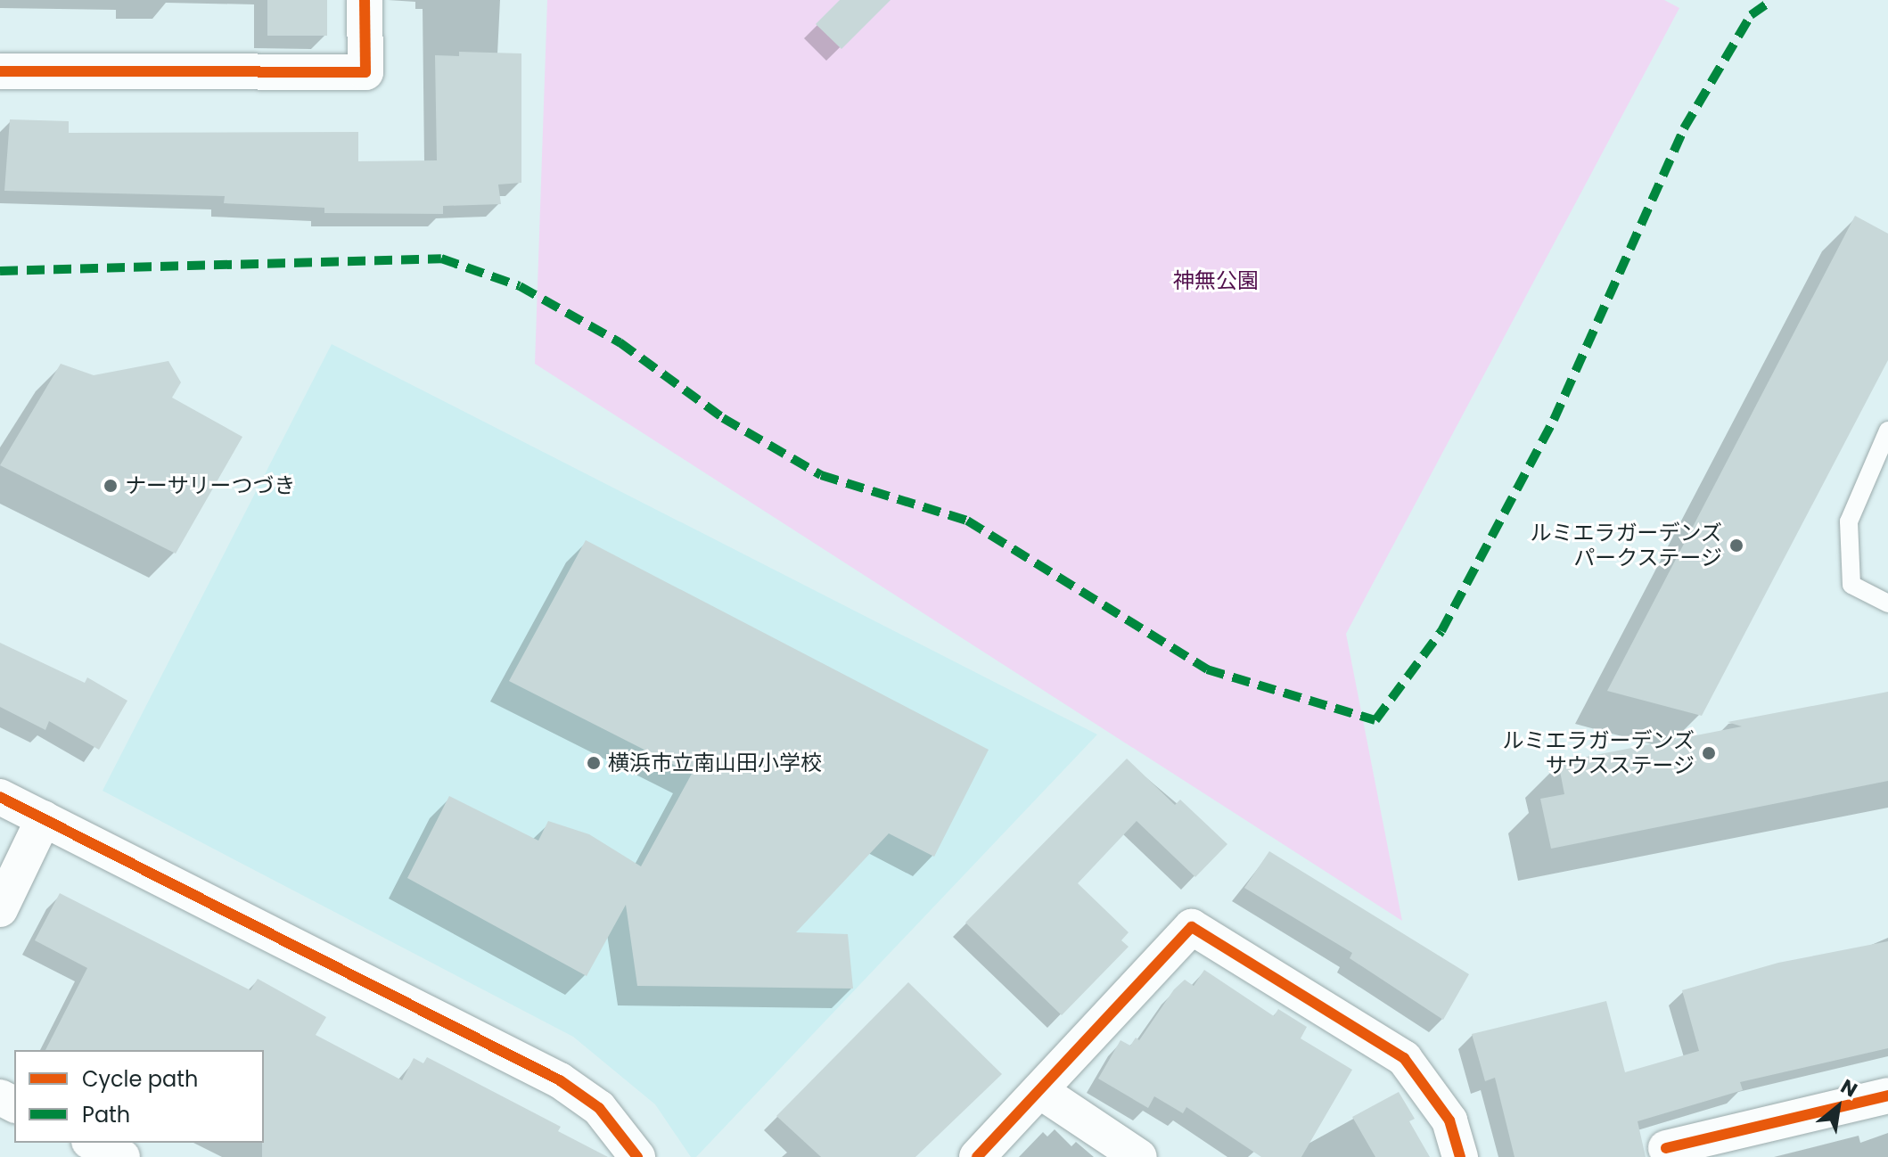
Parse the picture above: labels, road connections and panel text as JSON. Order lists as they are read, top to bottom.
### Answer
{
  "parks": ["神無公園"],
  "places": [
    "ナーサリーつづき",
    "ルミエラガーデンズ パークステージ",
    "ルミエラガーデンズ サウスステージ",
    "横浜市立南山田小学校"
  ],
  "legend": ["Cycle path", "Path"],
  "north": "top right"
}
